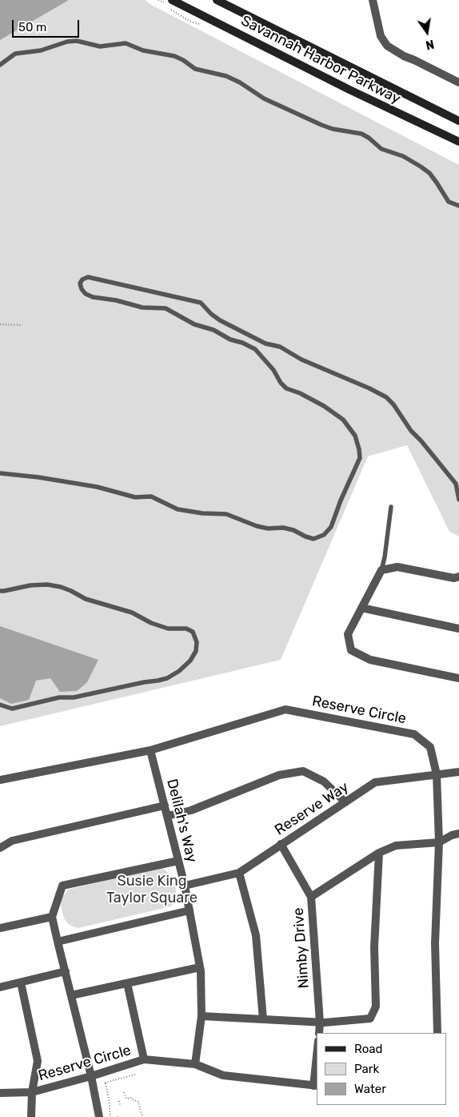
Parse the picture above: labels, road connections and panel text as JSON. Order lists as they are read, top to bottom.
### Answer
{
  "streets": {
    "street": [
      "Savannah Harbor Parkway",
      "Reserve Circle",
      "Reserve Way",
      "Delilah's Way",
      "Nimby Drive"
    ]
  },
  "crossings": [
    ["Reserve Circle", "Reserve Way"],
    ["Reserve Circle", "Delilah's Way"],
    ["Reserve Way", "Delilah's Way"],
    ["Reserve Way", "Nimby Drive"]
  ],
  "parks": ["Susie King Taylor Square"],
  "legend": ["Road", "Park", "Water"],
  "scale_bar": "50 m",
  "north": "bottom"
}
